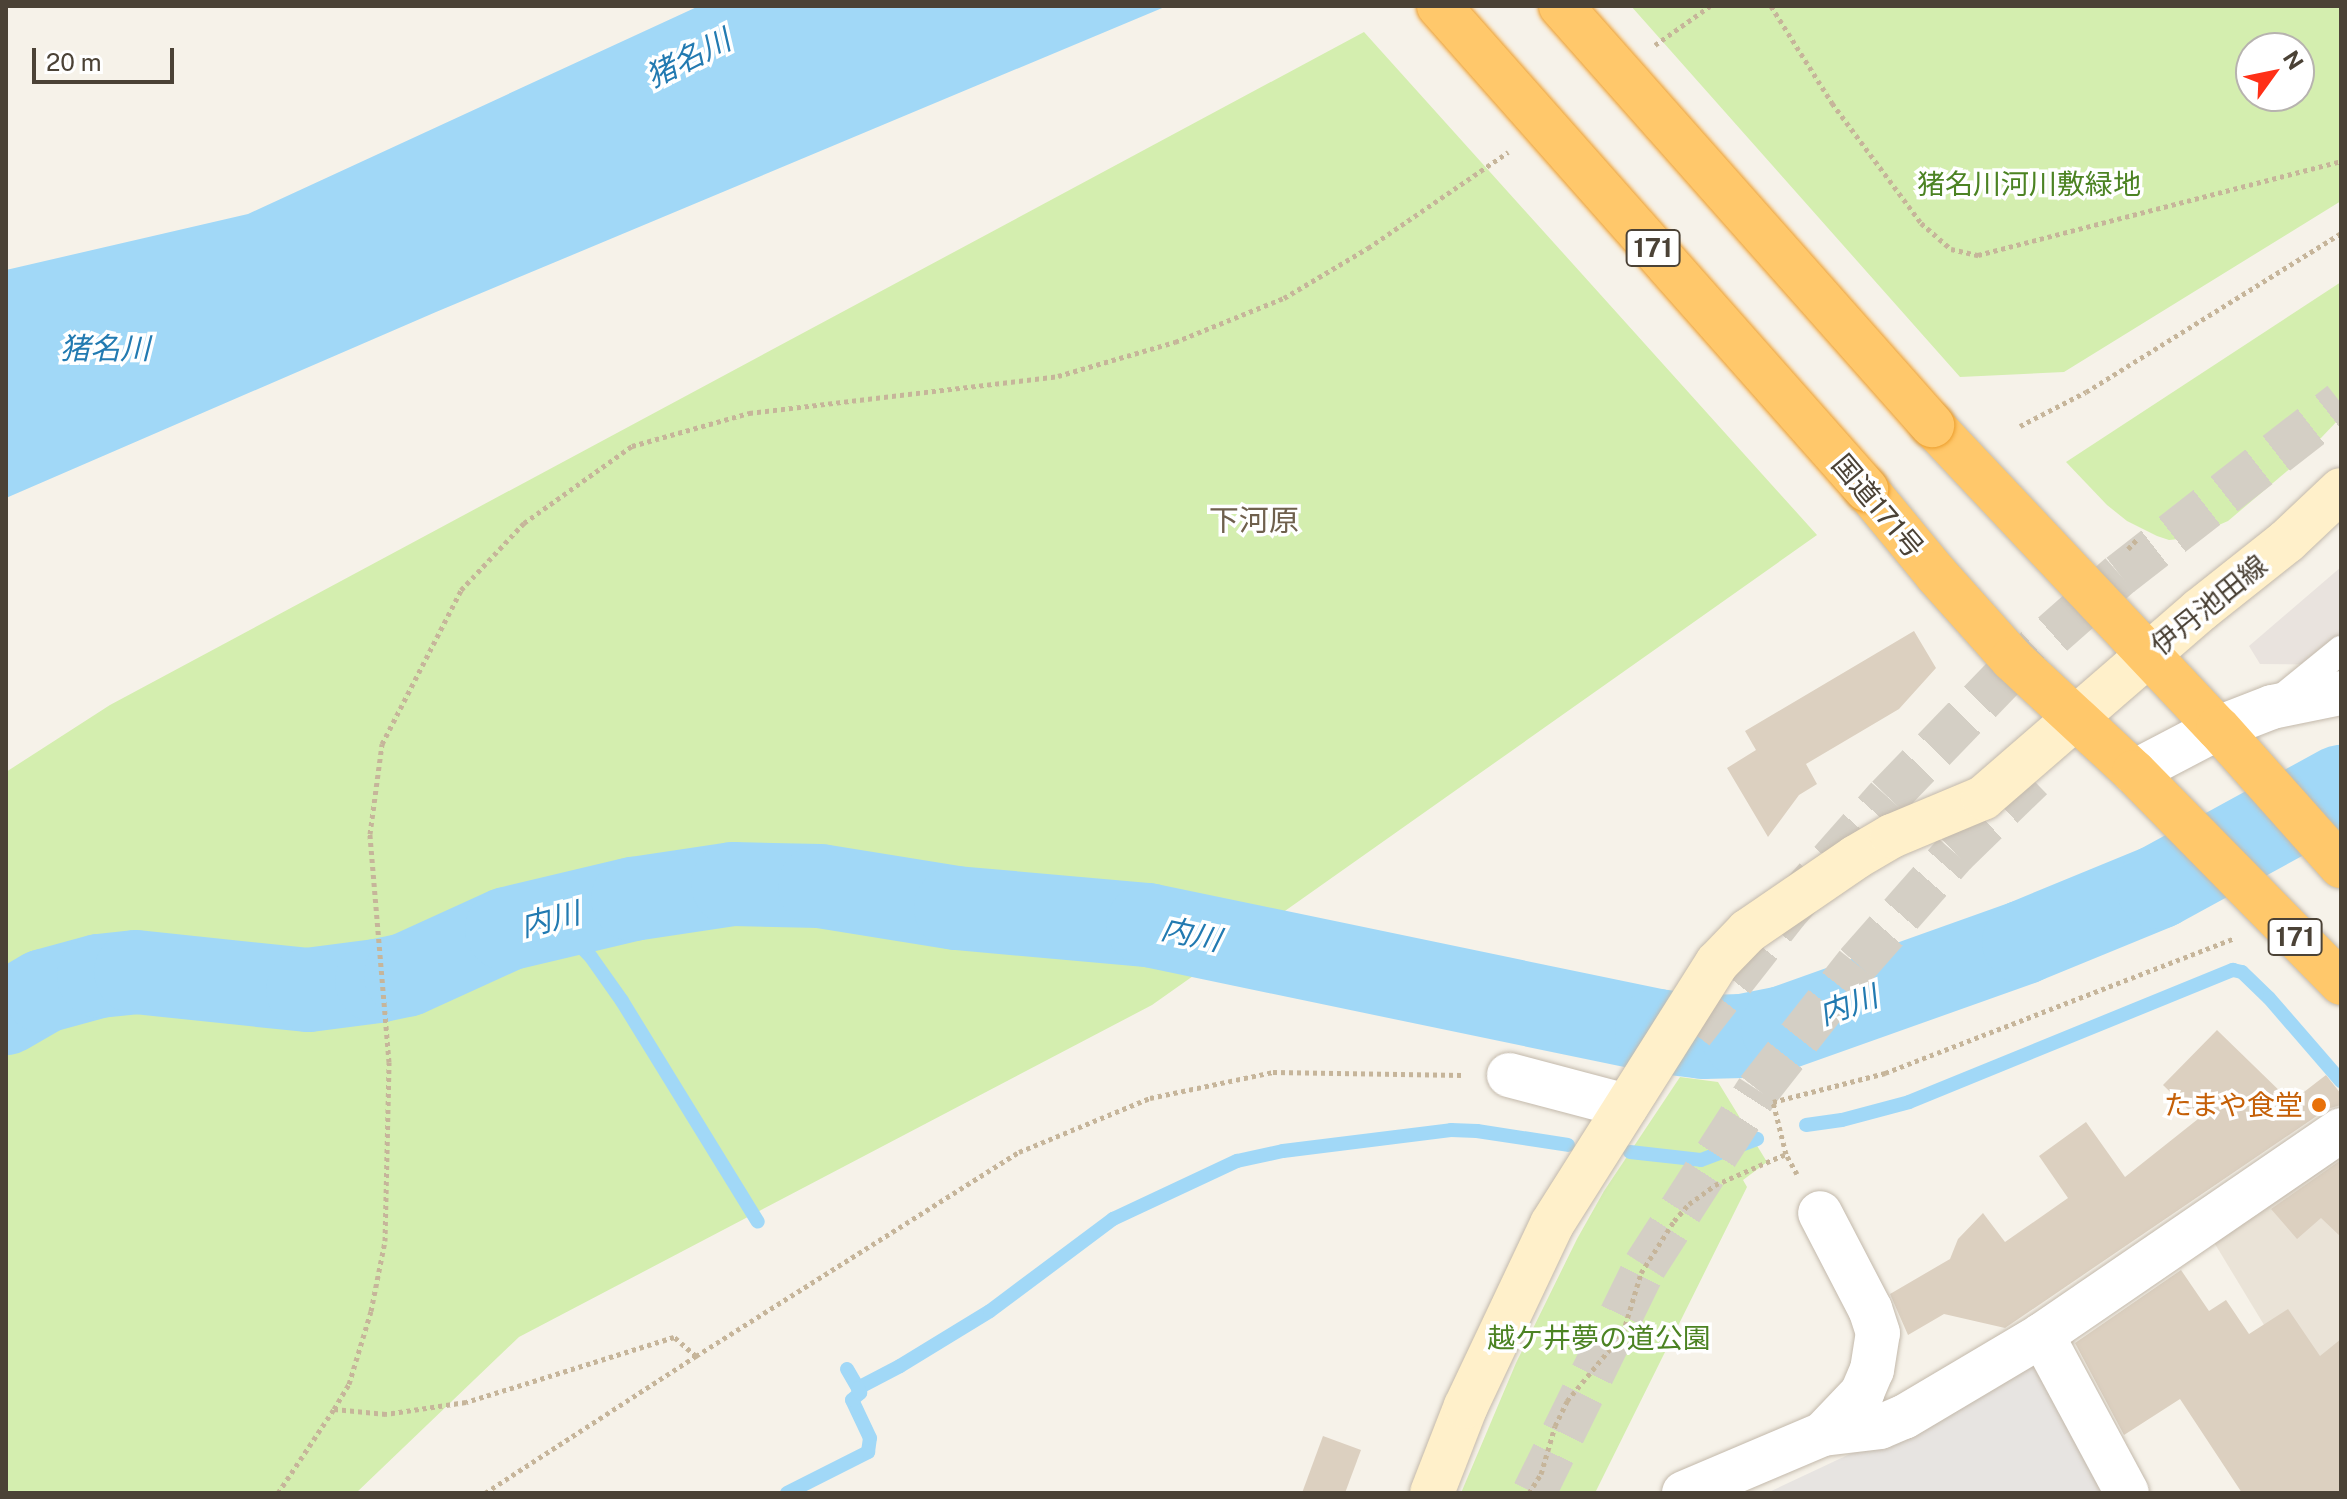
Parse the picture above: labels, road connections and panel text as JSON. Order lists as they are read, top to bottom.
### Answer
{
  "streets": {
    "highway": ["171", "国道171号"],
    "street": ["伊丹池田線"]
  },
  "crossings": [
    ["国道171号", "伊丹池田線"]
  ],
  "districts": ["下河原"],
  "water": ["猪名川", "内川"],
  "parks": ["猪名川河川敷緑地", "越ケ井夢の道公園"],
  "places": ["たまや食堂"],
  "scale_bar": "20 m",
  "north": "top right"
}
